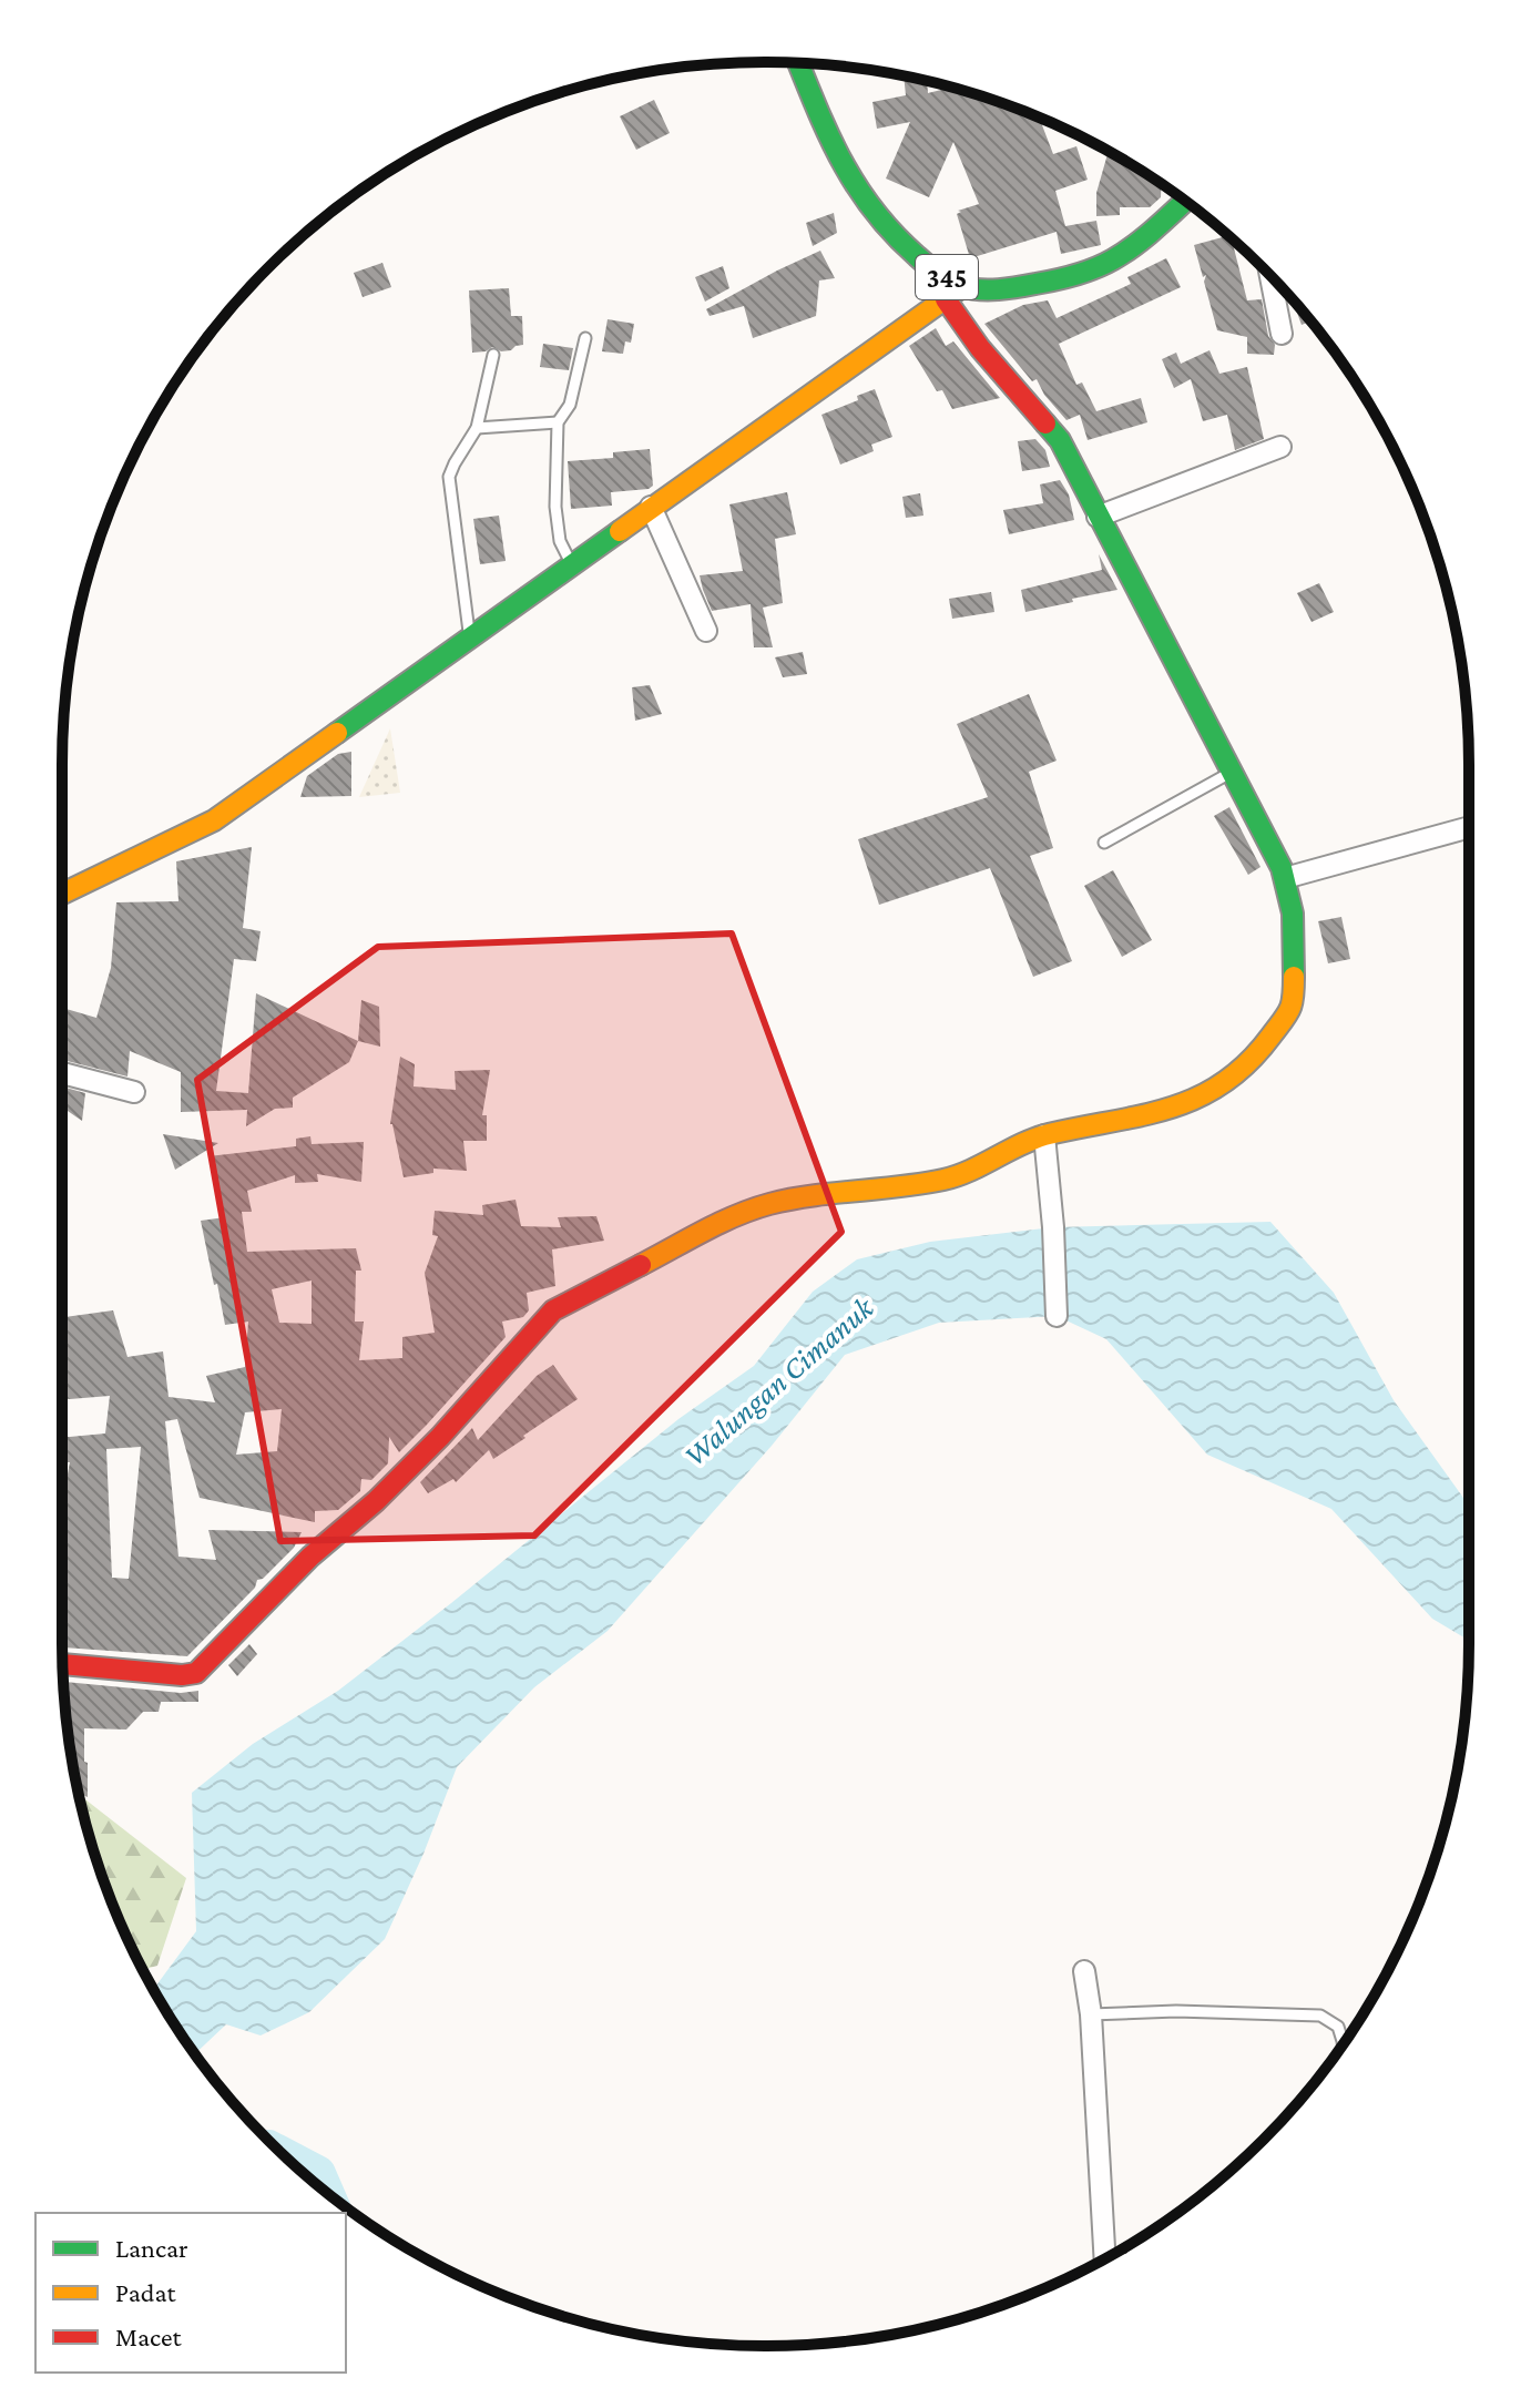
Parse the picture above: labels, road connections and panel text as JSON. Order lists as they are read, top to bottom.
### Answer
{
  "streets": {
    "street": ["345"]
  },
  "water": ["Walungan Cimanuk"],
  "legend": ["Lancar", "Padat", "Macet"]
}
